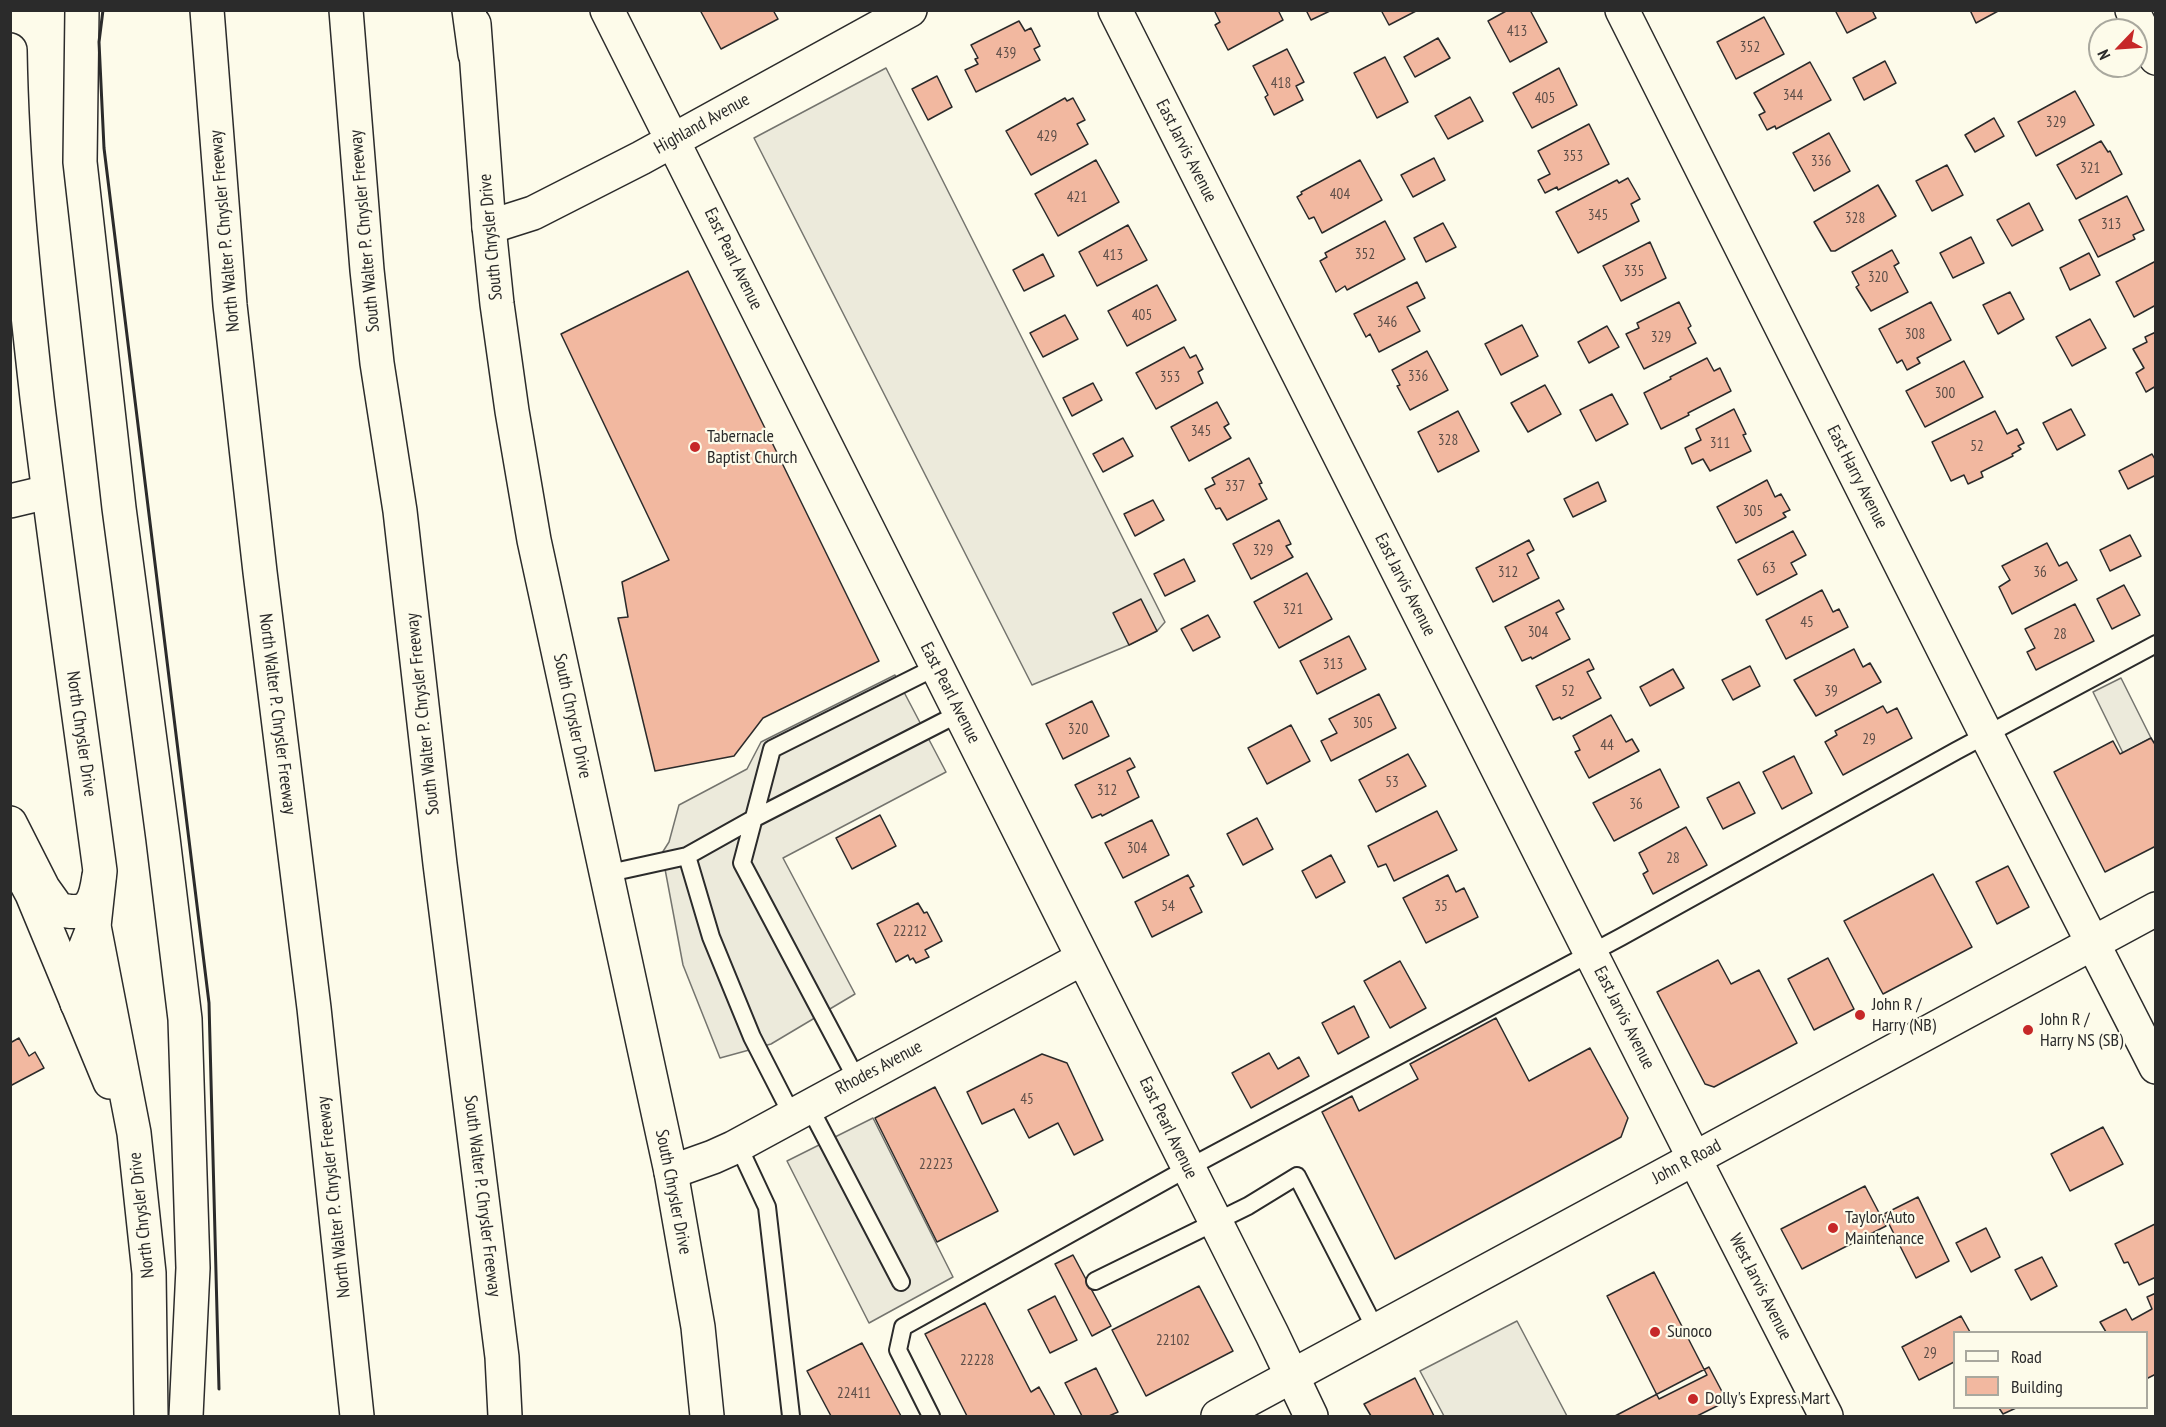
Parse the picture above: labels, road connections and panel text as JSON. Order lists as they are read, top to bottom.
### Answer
{
  "streets": {
    "main road": [
      "Highland Avenue",
      "East Jarvis Avenue",
      "North Walter P. Chrysler Freeway",
      "South Walter P. Chrysler Freeway",
      "South Chrysler Drive",
      "East Pearl Avenue",
      "East Harry Avenue",
      "North Chrysler Drive",
      "Rhodes Avenue",
      "John R Road",
      "West Jarvis Avenue"
    ]
  },
  "crossings": [
    ["Highland Avenue", "South Chrysler Drive"],
    ["Highland Avenue", "East Pearl Avenue"],
    ["East Jarvis Avenue", "John R Road"],
    ["East Jarvis Avenue", "West Jarvis Avenue"],
    ["South Chrysler Drive", "Rhodes Avenue"],
    ["East Pearl Avenue", "Rhodes Avenue"],
    ["East Pearl Avenue", "John R Road"],
    ["East Harry Avenue", "John R Road"],
    ["John R Road", "West Jarvis Avenue"]
  ],
  "places": [
    "Tabernacle Baptist Church",
    "John R / Harry (NB)",
    "John R / Harry NS (SB)",
    "Taylor Auto Maintenance",
    "Sunoco",
    "Dolly's Express Mart"
  ],
  "house_numbers": [
    "413",
    "352",
    "439",
    "418",
    "344",
    "405",
    "329",
    "429",
    "353",
    "336",
    "321",
    "404",
    "421",
    "345",
    "328",
    "313",
    "352",
    "413",
    "335",
    "320",
    "405",
    "346",
    "308",
    "329",
    "336",
    "353",
    "300",
    "345",
    "328",
    "311",
    "52",
    "337",
    "305",
    "329",
    "63",
    "312",
    "36",
    "321",
    "45",
    "304",
    "28",
    "313",
    "52",
    "39",
    "305",
    "320",
    "29",
    "44",
    "53",
    "312",
    "36",
    "304",
    "28",
    "54",
    "35",
    "22212",
    "45",
    "22223",
    "22102",
    "29",
    "22228",
    "22411"
  ],
  "legend": ["Road", "Building"],
  "north": "bottom left"
}
